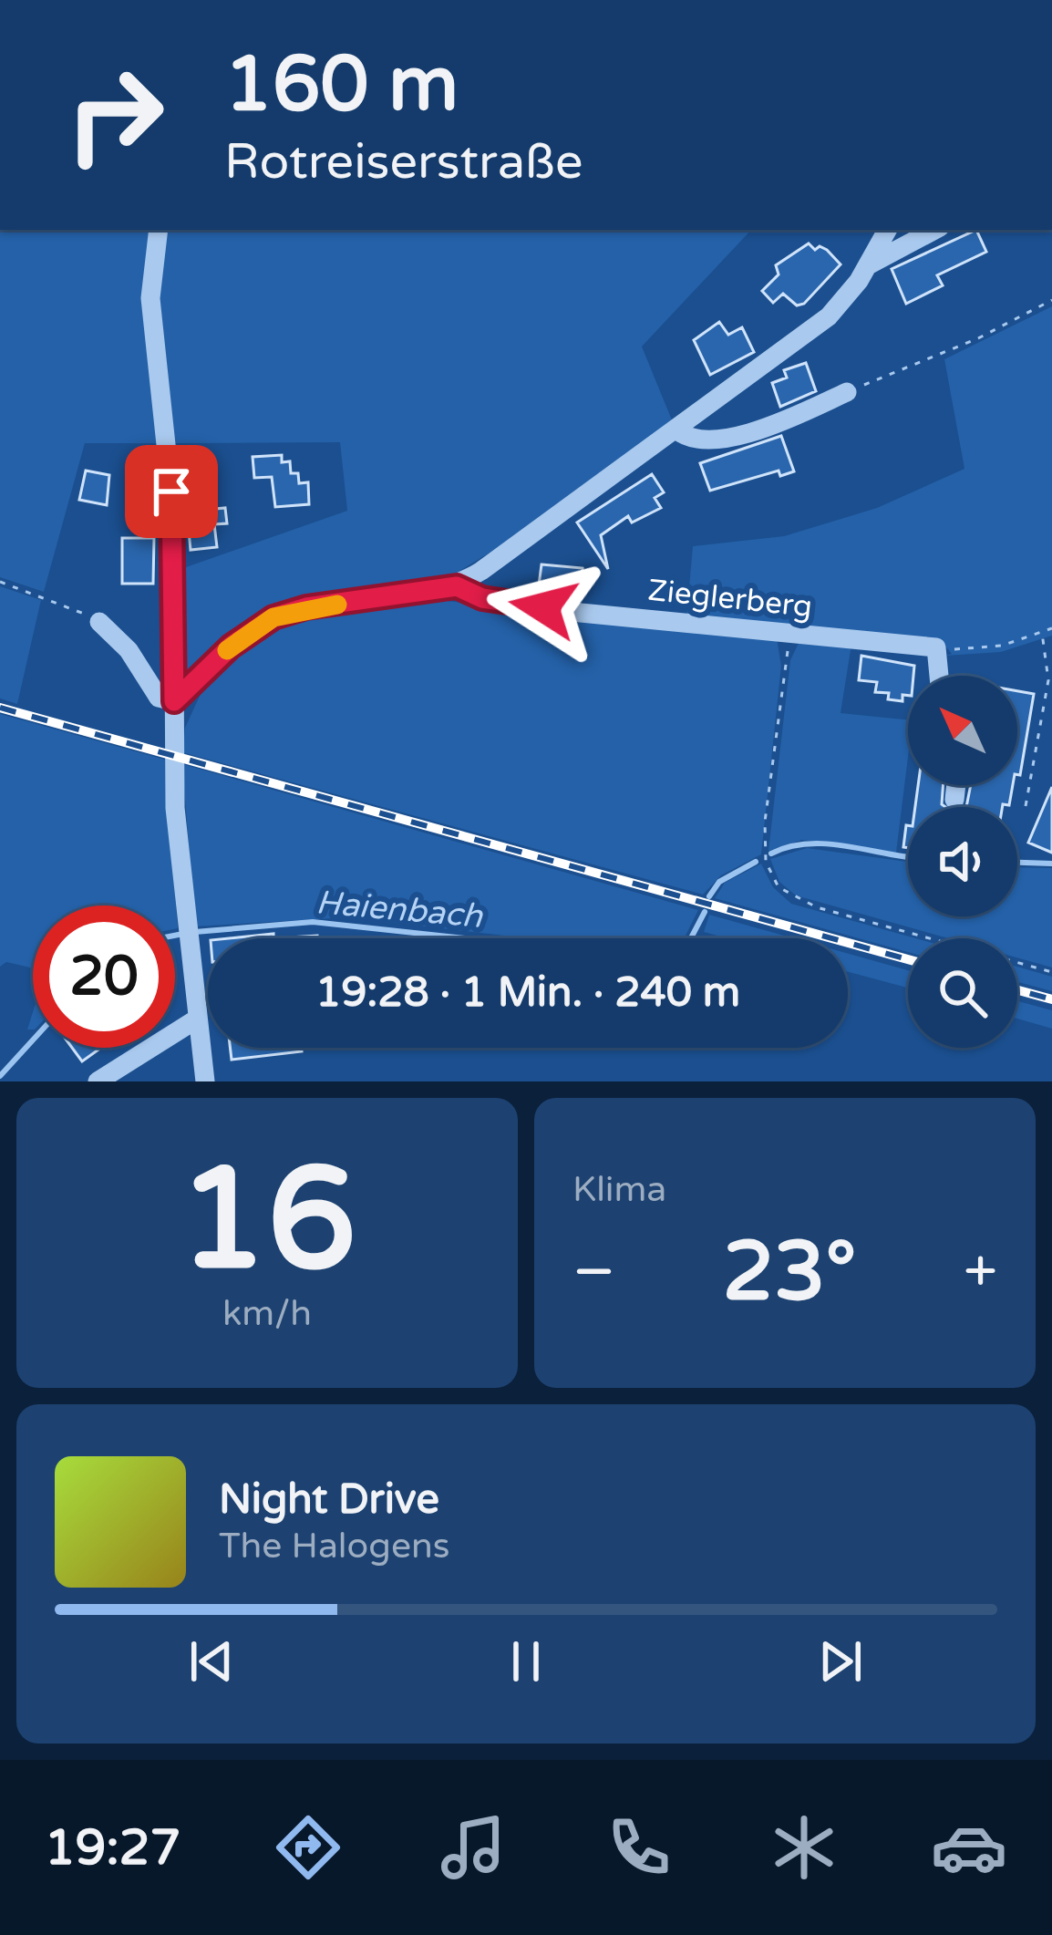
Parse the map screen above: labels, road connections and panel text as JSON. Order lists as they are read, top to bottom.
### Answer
{
  "streets": {
    "street": ["Zieglerberg"]
  },
  "water": ["Haienbach"],
  "north": "top left",
  "page": {
    "turn": ["160 m", "Rotreiserstraße"],
    "limit": "20",
    "trip": "19:28 · 1 Min. · 240 m",
    "tile": [
      ["16", "km/h"],
      "Klima"
    ],
    "heat": ["−", "23°", "+"],
    "song": ["Night Drive", "The Halogens"],
    "tabs": "19:27"
  }
}
